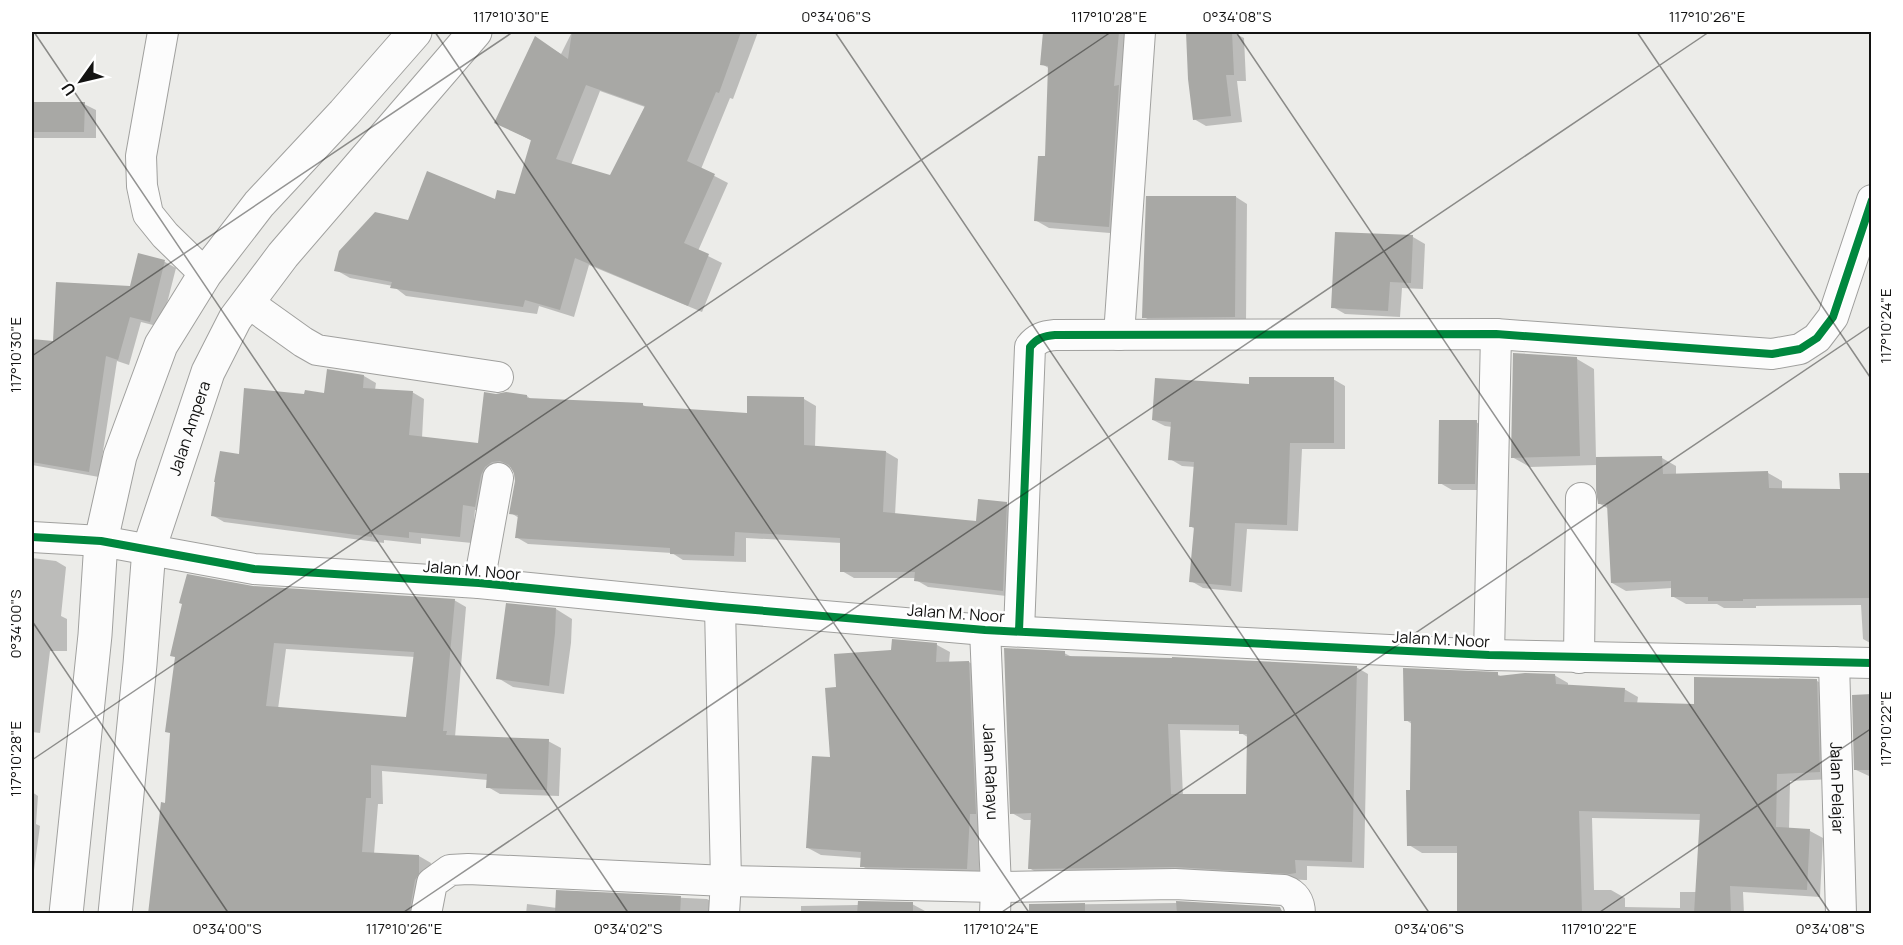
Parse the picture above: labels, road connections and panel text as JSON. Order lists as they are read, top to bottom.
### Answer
{
  "streets": {
    "main road": ["Jalan Ampera"],
    "street": ["Jalan M. Noor", "Jalan Rahayu", "Jalan Pelajar"]
  },
  "crossings": [
    ["Jalan Ampera", "Jalan M. Noor"],
    ["Jalan M. Noor", "Jalan Rahayu"],
    ["Jalan M. Noor", "Jalan Pelajar"]
  ],
  "north": "bottom left",
  "coordinates": [
    "117°10'30\"E",
    "0°34'06\"S",
    "117°10'28\"E",
    "0°34'08\"S",
    "117°10'26\"E",
    "117°10'24\"E",
    "0°34'00\"S",
    "117°10'22\"E",
    "0°34'02\"S"
  ]
}
